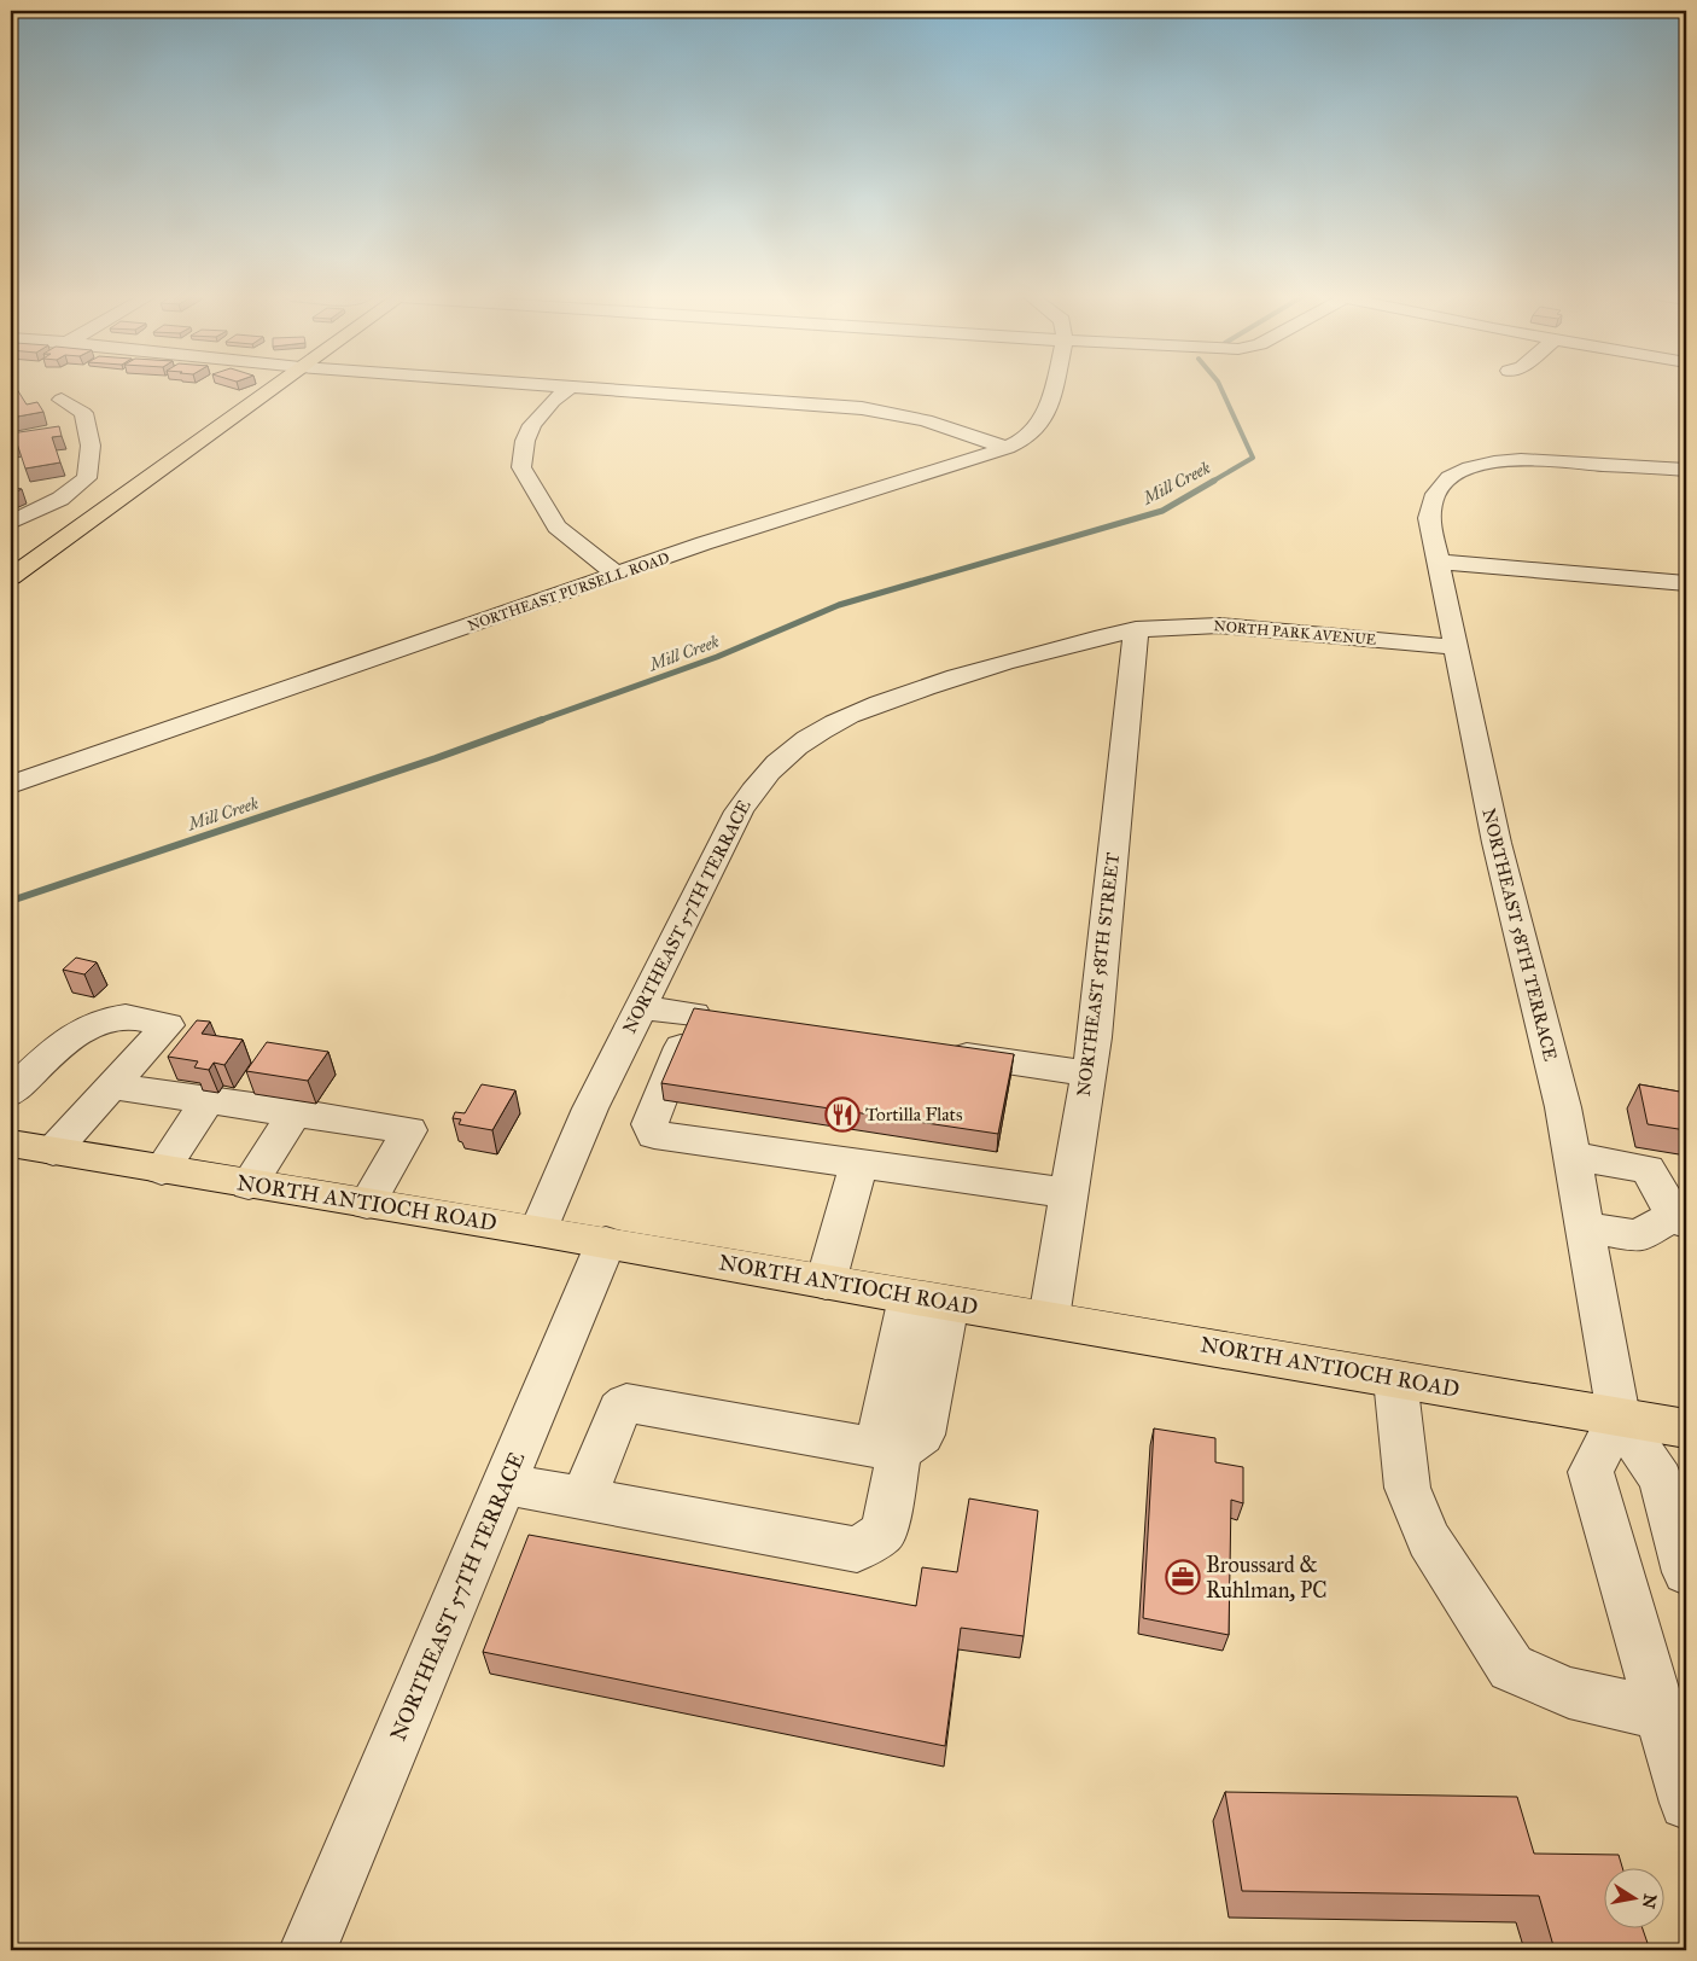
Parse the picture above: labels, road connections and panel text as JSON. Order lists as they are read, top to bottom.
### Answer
{
  "streets": {
    "main road": ["NORTH ANTIOCH ROAD"],
    "street": [
      "NORTHEAST PURSELL ROAD",
      "NORTH PARK AVENUE",
      "NORTHEAST 57TH TERRACE",
      "NORTHEAST 58TH TERRACE",
      "NORTHEAST 58TH STREET"
    ]
  },
  "crossings": [
    ["NORTH PARK AVENUE", "NORTHEAST 57TH TERRACE"],
    ["NORTH PARK AVENUE", "NORTHEAST 58TH TERRACE"],
    ["NORTH PARK AVENUE", "NORTHEAST 58TH STREET"],
    ["NORTHEAST 57TH TERRACE", "NORTHEAST 58TH STREET"],
    ["NORTHEAST 57TH TERRACE", "NORTH ANTIOCH ROAD"],
    ["NORTHEAST 58TH TERRACE", "NORTH ANTIOCH ROAD"],
    ["NORTHEAST 58TH STREET", "NORTH ANTIOCH ROAD"]
  ],
  "water": ["Mill Creek"],
  "places": {
    "restaurant": ["Tortilla Flats"],
    "office": ["Broussard & Ruhlman, PC"]
  },
  "north": "right"
}
